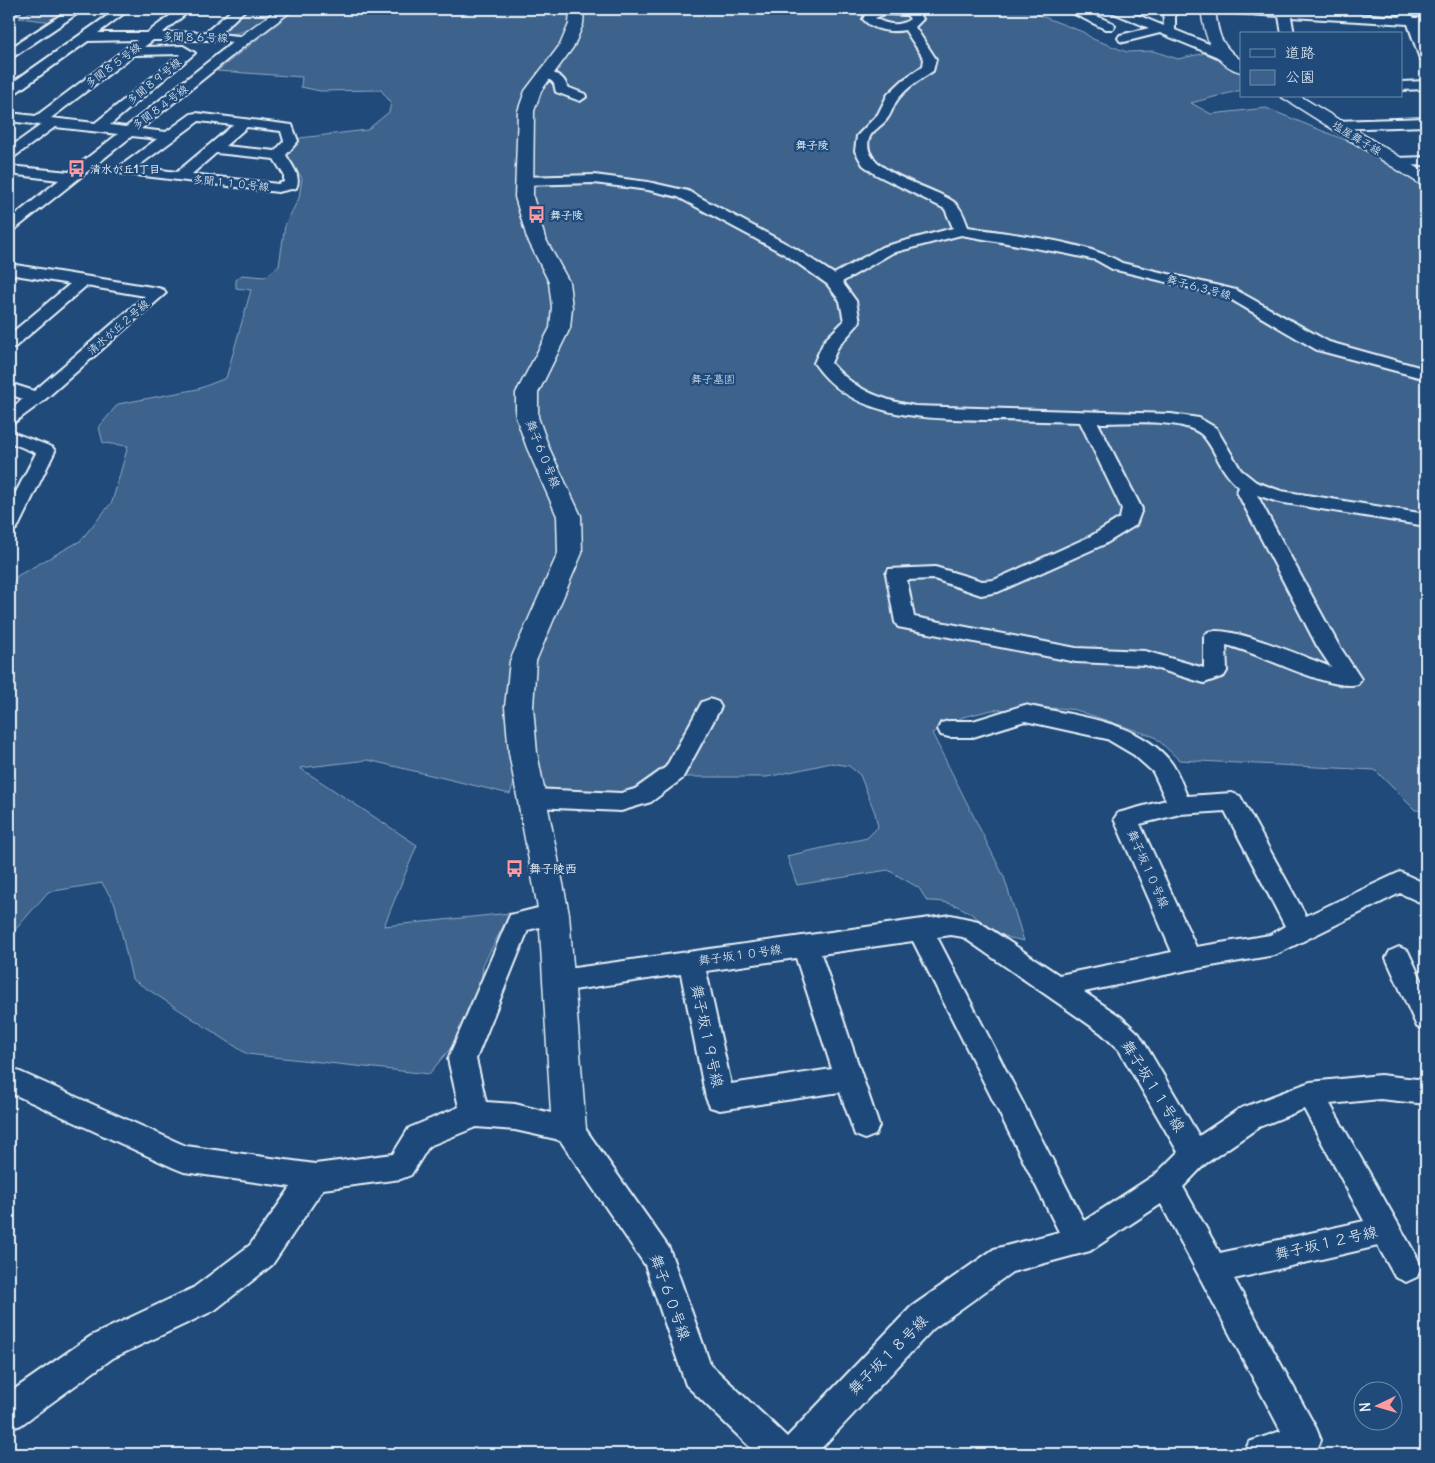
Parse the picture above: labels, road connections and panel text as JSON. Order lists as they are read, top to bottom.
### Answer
{
  "streets": {
    "main road": ["多聞８４号線", "塩屋舞子線", "舞子６０号線"],
    "street": [
      "多聞８６号線",
      "多聞８５号線",
      "多聞８９号線",
      "多聞１１０号線",
      "舞子６３号線",
      "清水が丘２号線",
      "舞子坂１０号線",
      "舞子坂１９号線",
      "舞子坂１１号線",
      "舞子坂１２号線",
      "舞子坂１８号線"
    ]
  },
  "crossings": [
    ["多聞８６号線", "多聞８５号線"],
    ["多聞８６号線", "多聞８４号線"],
    ["多聞８５号線", "多聞８９号線"],
    ["多聞８５号線", "多聞８４号線"],
    ["多聞８９号線", "多聞８４号線"],
    ["舞子６０号線", "舞子坂１０号線"],
    ["舞子坂１０号線", "舞子坂１９号線"],
    ["舞子坂１０号線", "舞子坂１１号線"]
  ],
  "districts": ["舞子陵"],
  "parks": ["舞子墓園"],
  "places": {
    "bus stop": ["清水が丘1丁目", "舞子陵", "舞子陵西"]
  },
  "legend": ["道路", "公園"],
  "north": "left"
}
